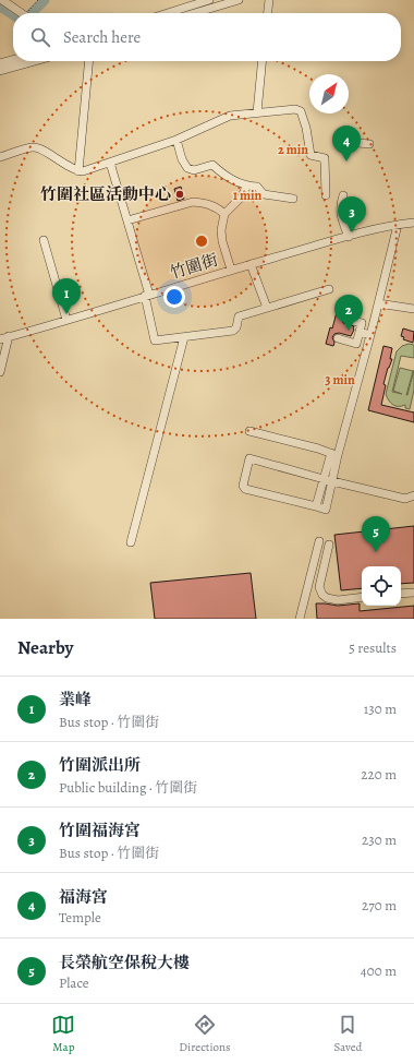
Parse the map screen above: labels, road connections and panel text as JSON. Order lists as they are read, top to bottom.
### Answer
{
  "streets": {
    "street": ["竹圍街"]
  },
  "places": ["竹圍社區活動中心"],
  "north": "top right",
  "page": {
    "search": "Search here",
    "pins": [
      "4",
      "3",
      "1",
      "2",
      "5"
    ],
    "heading": ["Nearby", "5 results"],
    "list": [
      {
        "mark": "1",
        "name": "業峰",
        "note": "Bus stop · 竹圍街",
        "value": "130 m"
      },
      {
        "mark": "2",
        "name": "竹圍派出所",
        "note": "Public building · 竹圍街",
        "value": "220 m"
      },
      {
        "mark": "3",
        "name": "竹圍福海宮",
        "note": "Bus stop · 竹圍街",
        "value": "230 m"
      },
      {
        "mark": "4",
        "name": "福海宮",
        "note": "Temple",
        "value": "270 m"
      },
      {
        "mark": "5",
        "name": "長榮航空保稅大樓",
        "note": "Place",
        "value": "400 m"
      }
    ],
    "nav": ["Map", "Directions", "Saved"]
  },
  "rings": ["2 min", "1 min", "3 min"]
}
